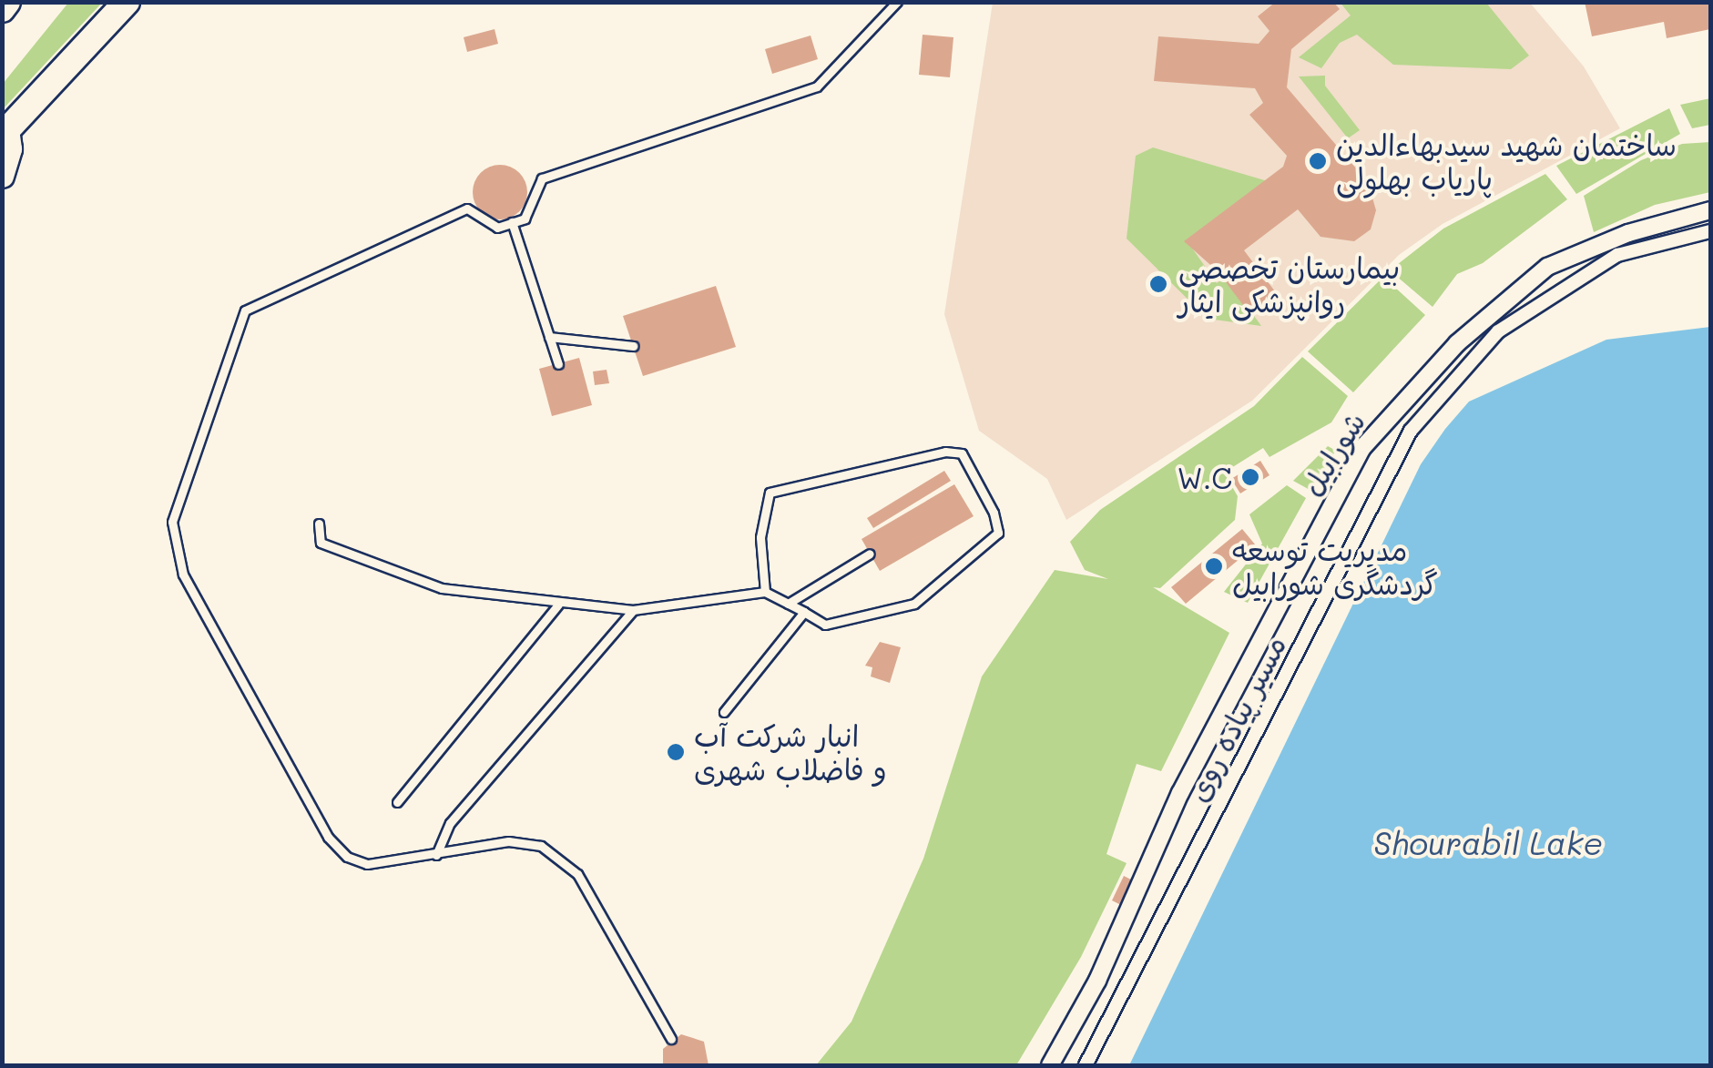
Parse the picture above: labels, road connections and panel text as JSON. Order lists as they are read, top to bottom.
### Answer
{
  "streets": {
    "street": ["شورابیل", "مسیر پیاده روی"]
  },
  "water": ["Shourabil Lake"],
  "places": [
    "ساختمان شهید سیدبهاءالدین پاریاب بهلولی",
    "بیمارستان تخصصی روانپزشکی ایثار",
    "W.C",
    "مدیریت توسعه گردشگری شورابیل",
    "انبار شرکت آب و فاضلاب شهری"
  ]
}
